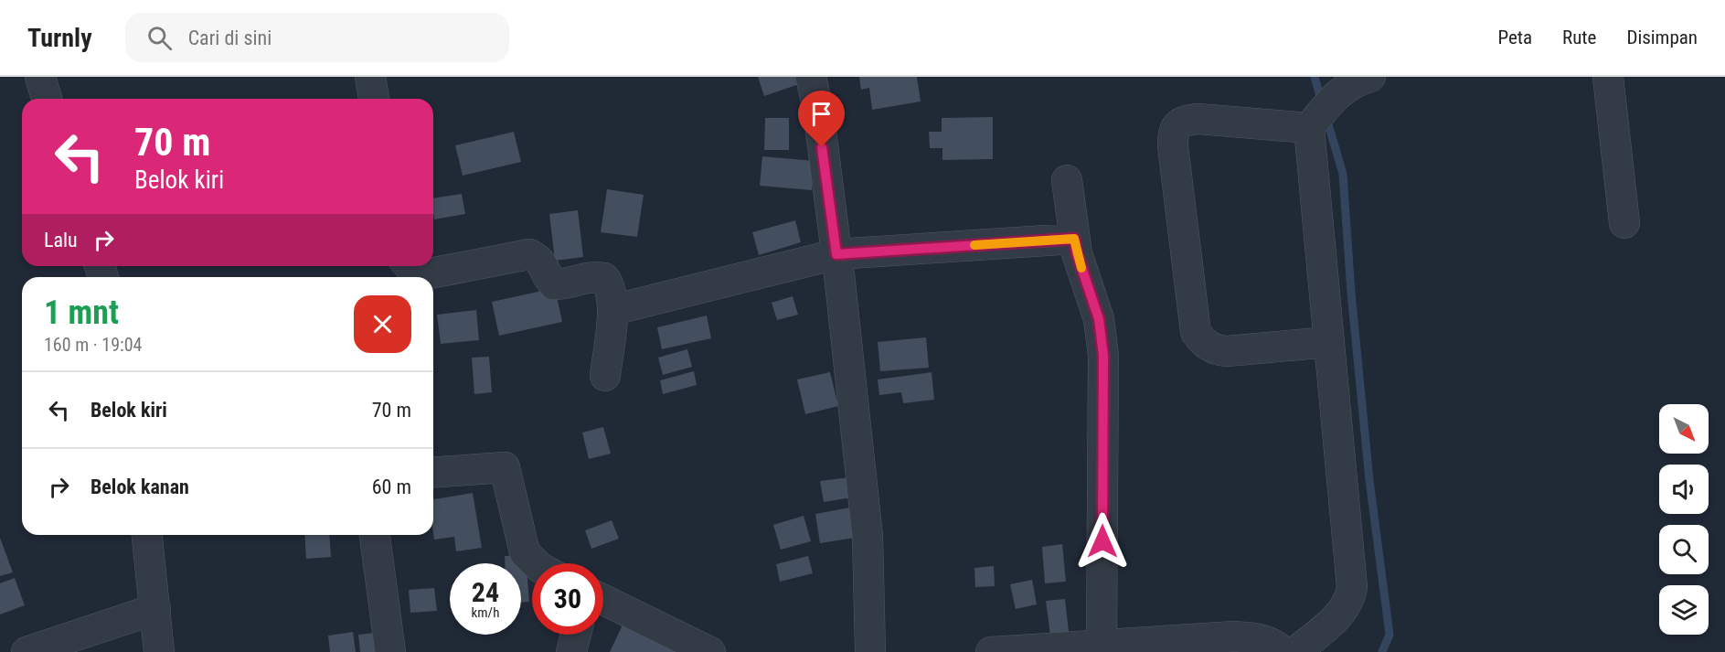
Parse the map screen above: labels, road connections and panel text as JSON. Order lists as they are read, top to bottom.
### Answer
{
  "north": "bottom right",
  "page": {
    "header": "Turnly",
    "search": "Cari di sini",
    "nav": ["Peta", "Rute", "Disimpan"],
    "turn": ["70 m", "Belok kiri"],
    "then": "Lalu",
    "heading": ["1 mnt", "160 m · 19:04"],
    "list": [
      {
        "name": "Belok kiri",
        "value": "70 m"
      },
      {
        "name": "Belok kanan",
        "value": "60 m"
      }
    ],
    "speed": "24 km/h",
    "limit": "30"
  }
}
